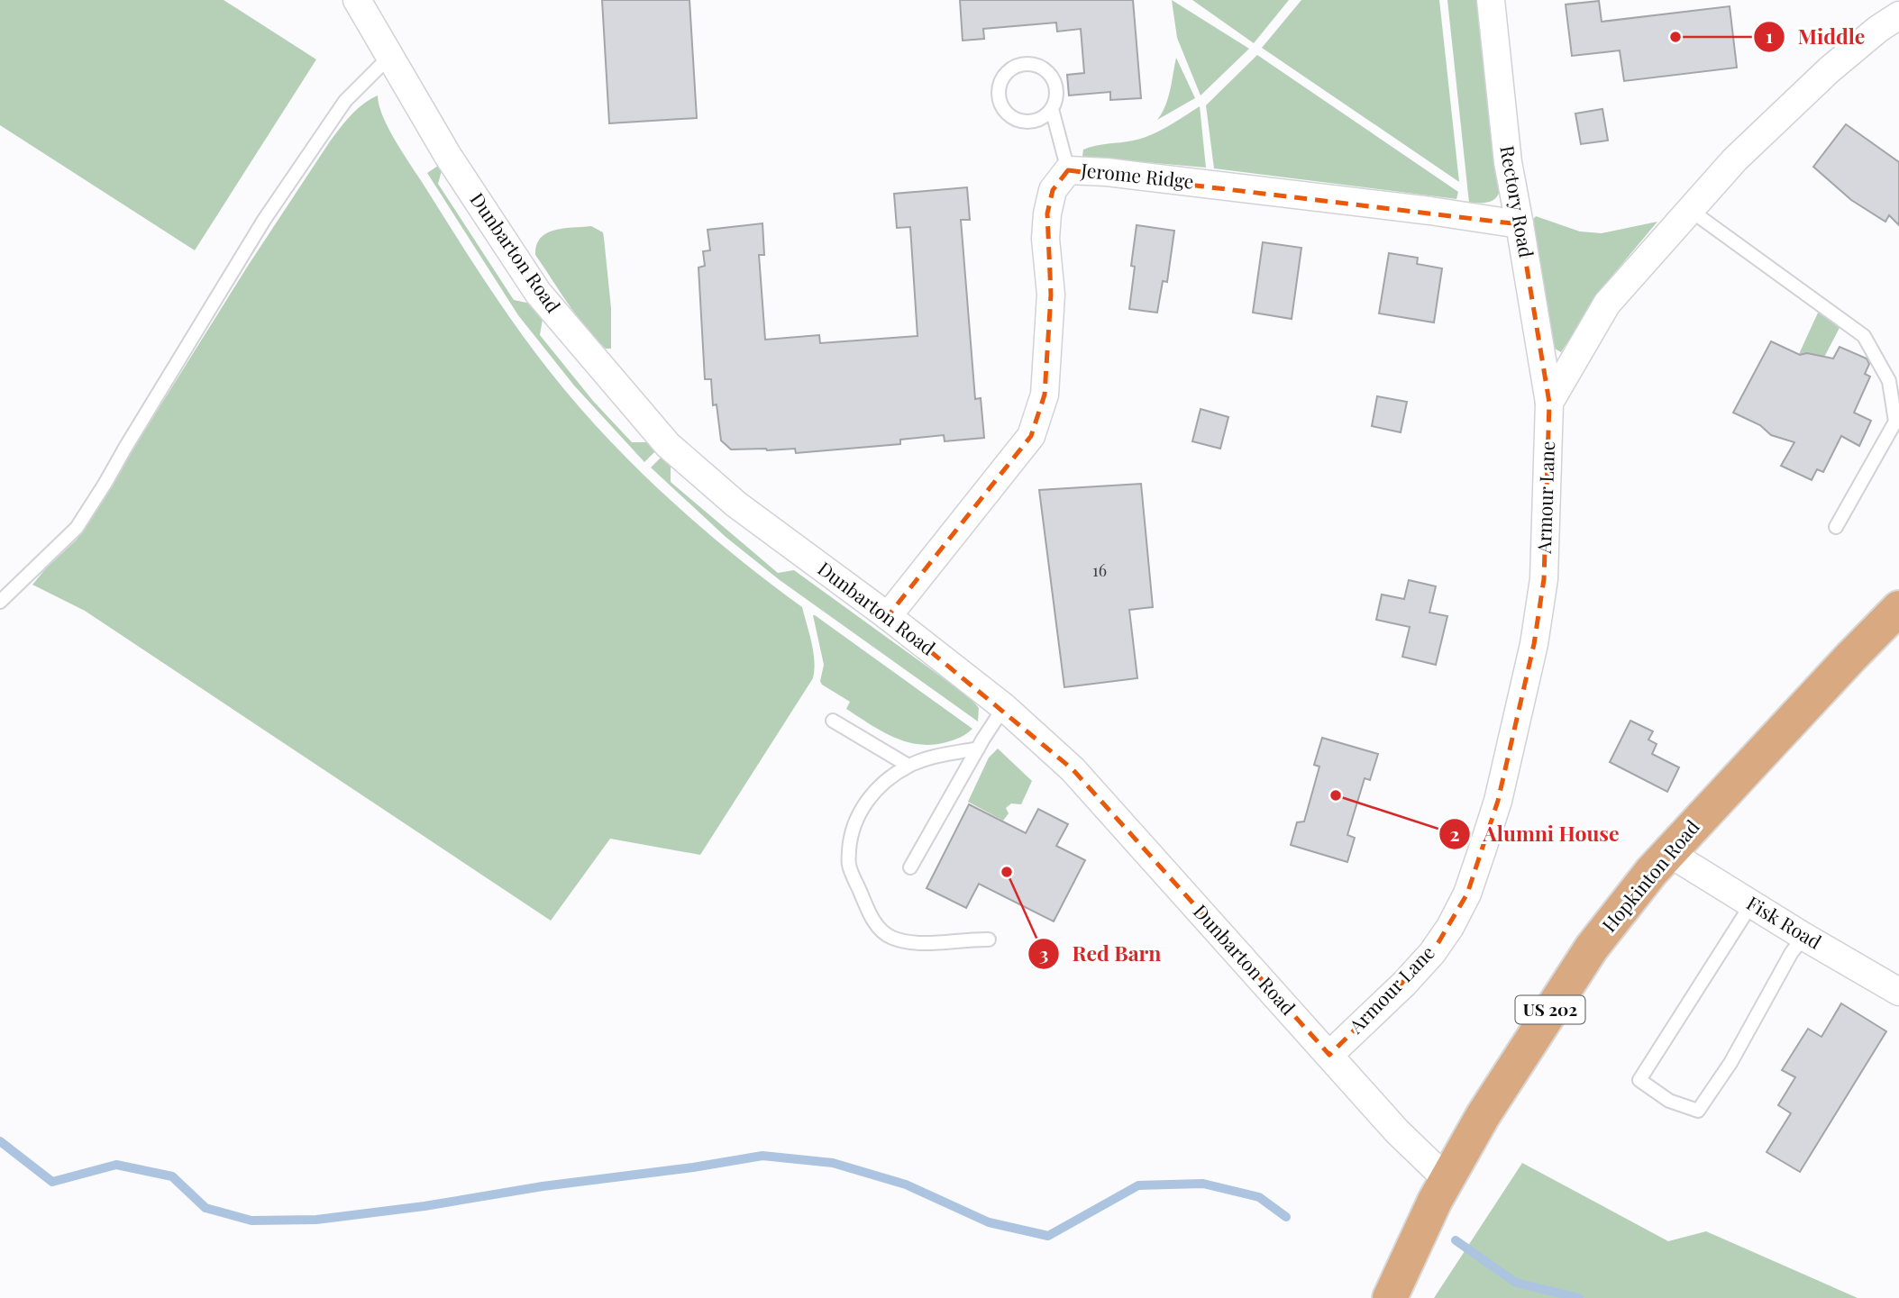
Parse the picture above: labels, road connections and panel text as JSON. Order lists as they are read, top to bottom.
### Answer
{
  "streets": {
    "main road": ["Hopkinton Road", "US 202"],
    "street": [
      "Jerome Ridge",
      "Rectory Road",
      "Dunbarton Road",
      "Armour Lane",
      "Fisk Road"
    ]
  },
  "crossings": [
    ["Jerome Ridge", "Rectory Road"],
    ["Jerome Ridge", "Dunbarton Road"],
    ["Rectory Road", "Armour Lane"],
    ["Dunbarton Road", "Armour Lane"],
    ["Dunbarton Road", "Hopkinton Road"],
    ["Dunbarton Road", "US 202"],
    ["Hopkinton Road", "Fisk Road"],
    ["Hopkinton Road", "US 202"]
  ],
  "places": ["Middle", "Alumni House", "Red Barn"],
  "house_numbers": ["16"]
}
